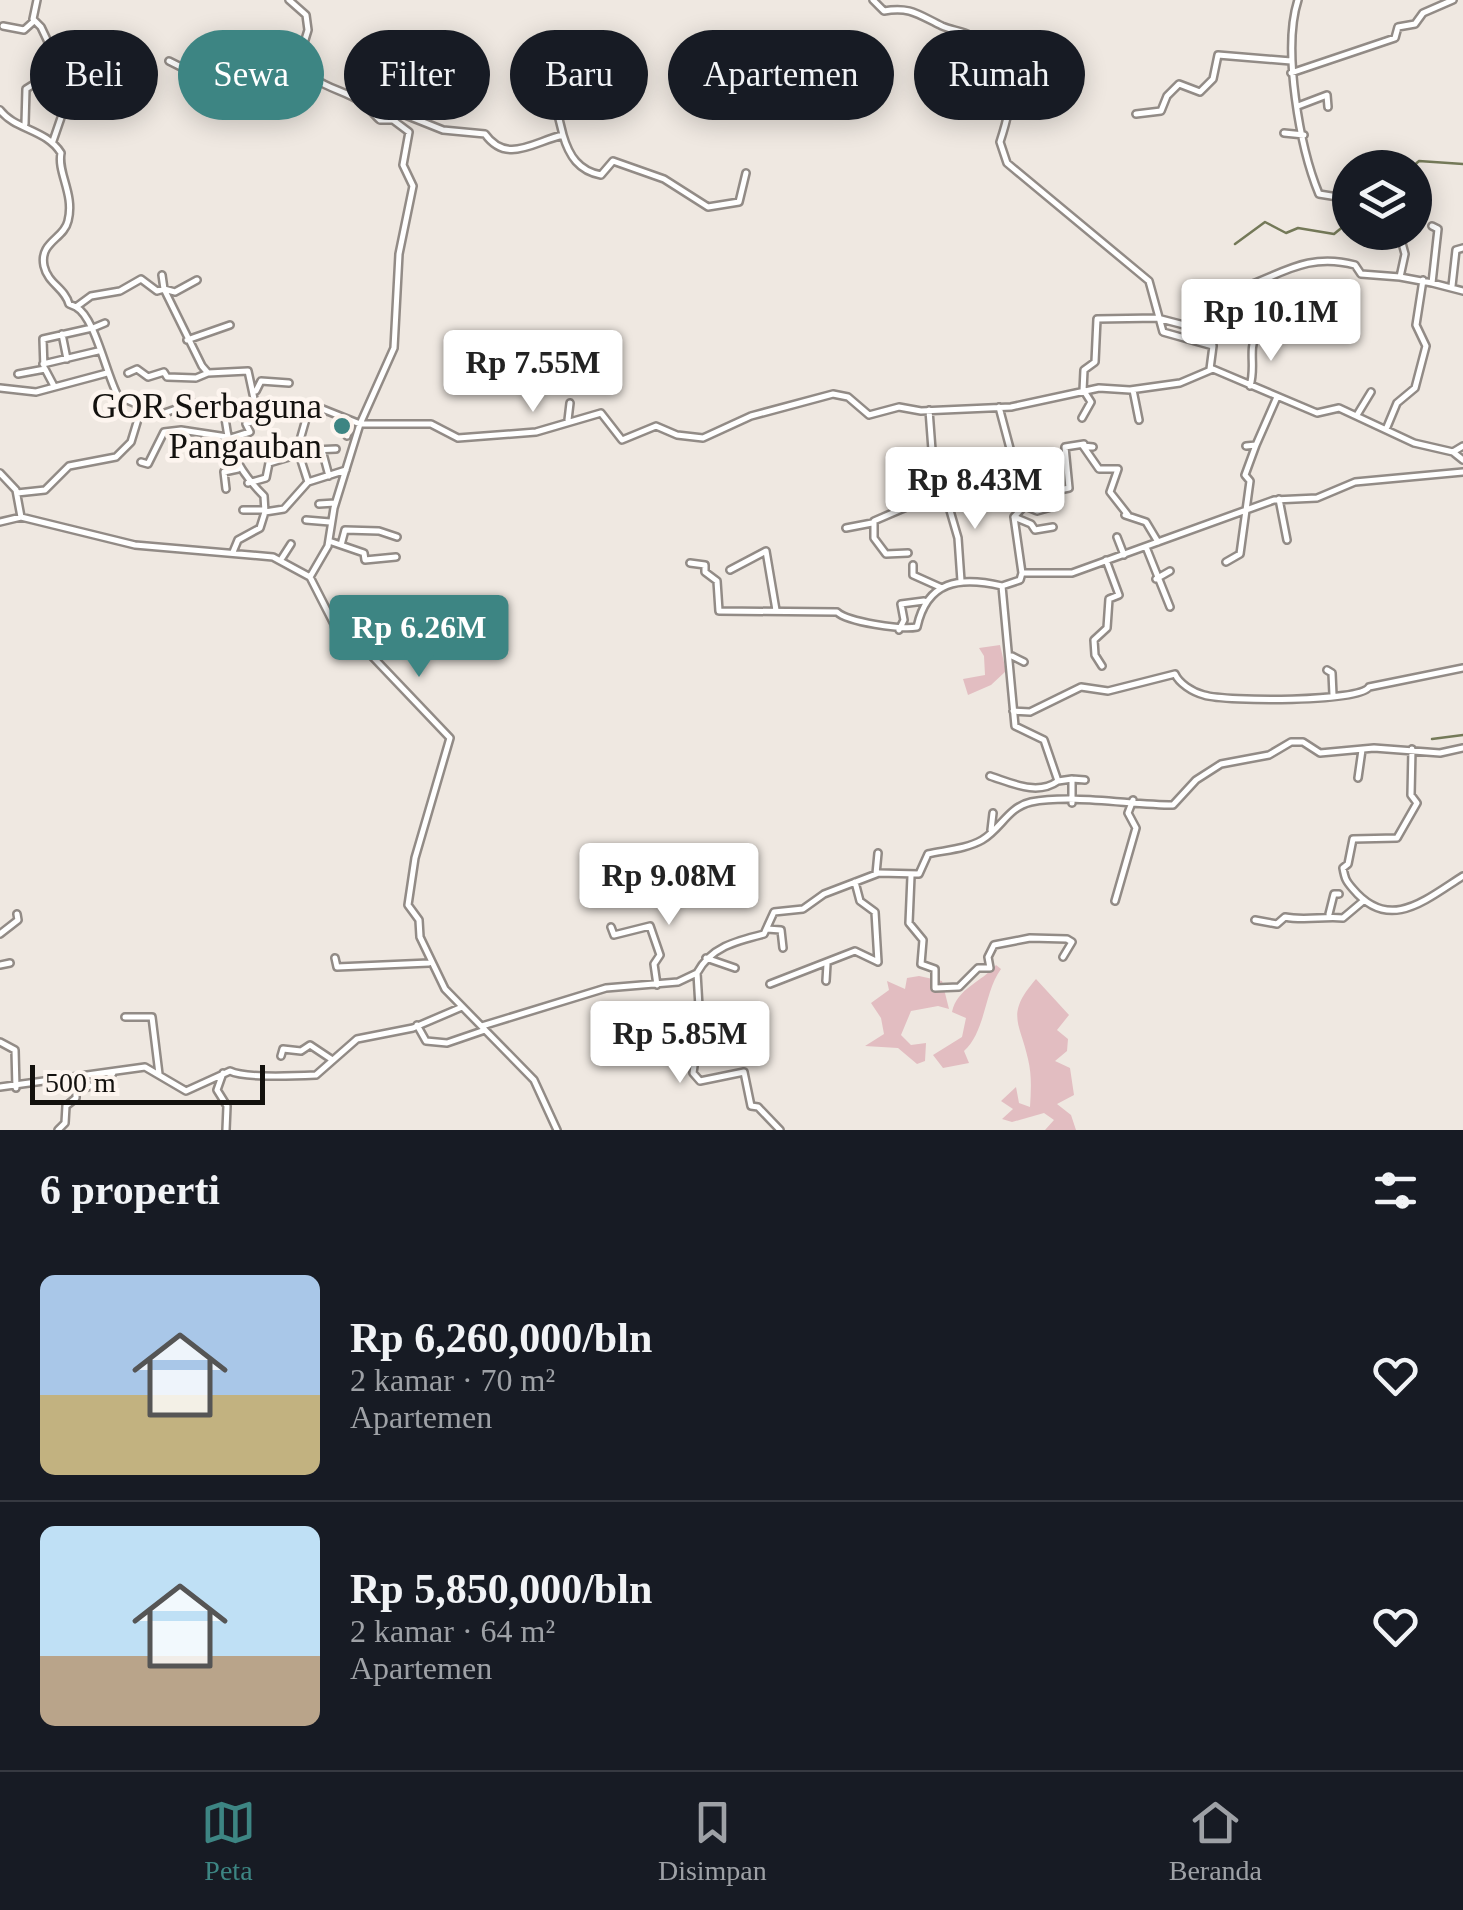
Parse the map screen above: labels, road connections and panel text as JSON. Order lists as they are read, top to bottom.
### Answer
{
  "places": ["GOR Serbaguna Pangauban"],
  "scale_bar": "500 m",
  "page": {
    "chip": [
      "Beli",
      "Sewa",
      "Filter",
      "Baru",
      "Apartemen",
      "Rumah"
    ],
    "price": [
      "Rp 10.1M",
      "Rp 7.55M",
      "Rp 8.43M",
      "Rp 6.26M",
      "Rp 9.08M",
      "Rp 5.85M"
    ],
    "scale": "500 m",
    "heading": "6 properti",
    "list": [
      {
        "name": "Rp 6,260,000/bln",
        "note": "2 kamar · 70 m² · Apartemen"
      },
      {
        "name": "Rp 5,850,000/bln",
        "note": "2 kamar · 64 m² · Apartemen"
      }
    ],
    "tabs": ["Peta", "Disimpan", "Beranda"]
  }
}
